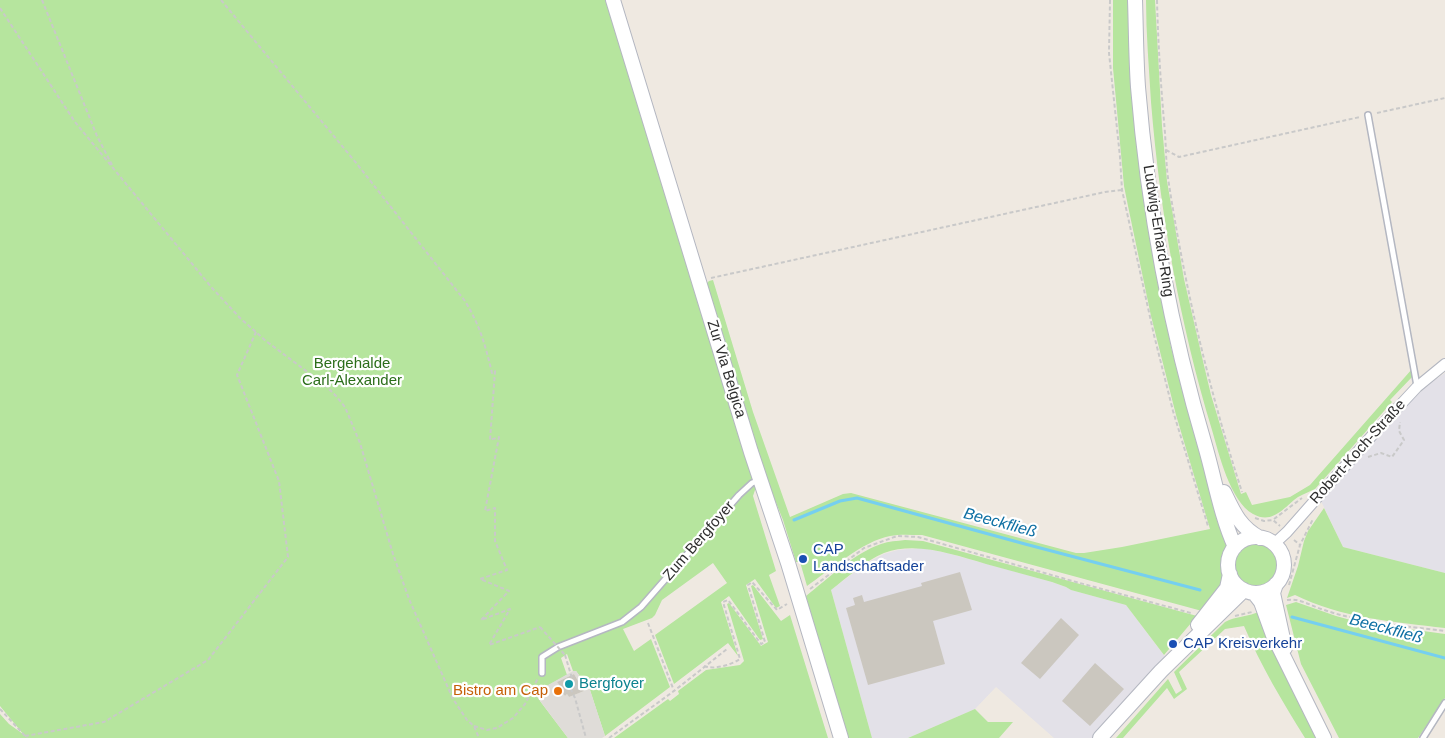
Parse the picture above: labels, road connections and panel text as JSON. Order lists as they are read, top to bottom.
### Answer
{
  "streets": {
    "street": ["Ludwig-Erhard-Ring", "Zur Via Belgica", "Robert-Koch-Straße"],
    "lane": ["Zum Bergfoyer"]
  },
  "crossings": [
    ["Ludwig-Erhard-Ring", "Robert-Koch-Straße"],
    ["Zur Via Belgica", "Zum Bergfoyer"]
  ],
  "water": ["Beeckfließ"],
  "parks": ["Bergehalde Carl-Alexander"],
  "places": [
    "CAP Landschaftsader",
    "CAP Kreisverkehr",
    "Bergfoyer",
    "Bistro am Cap"
  ]
}
